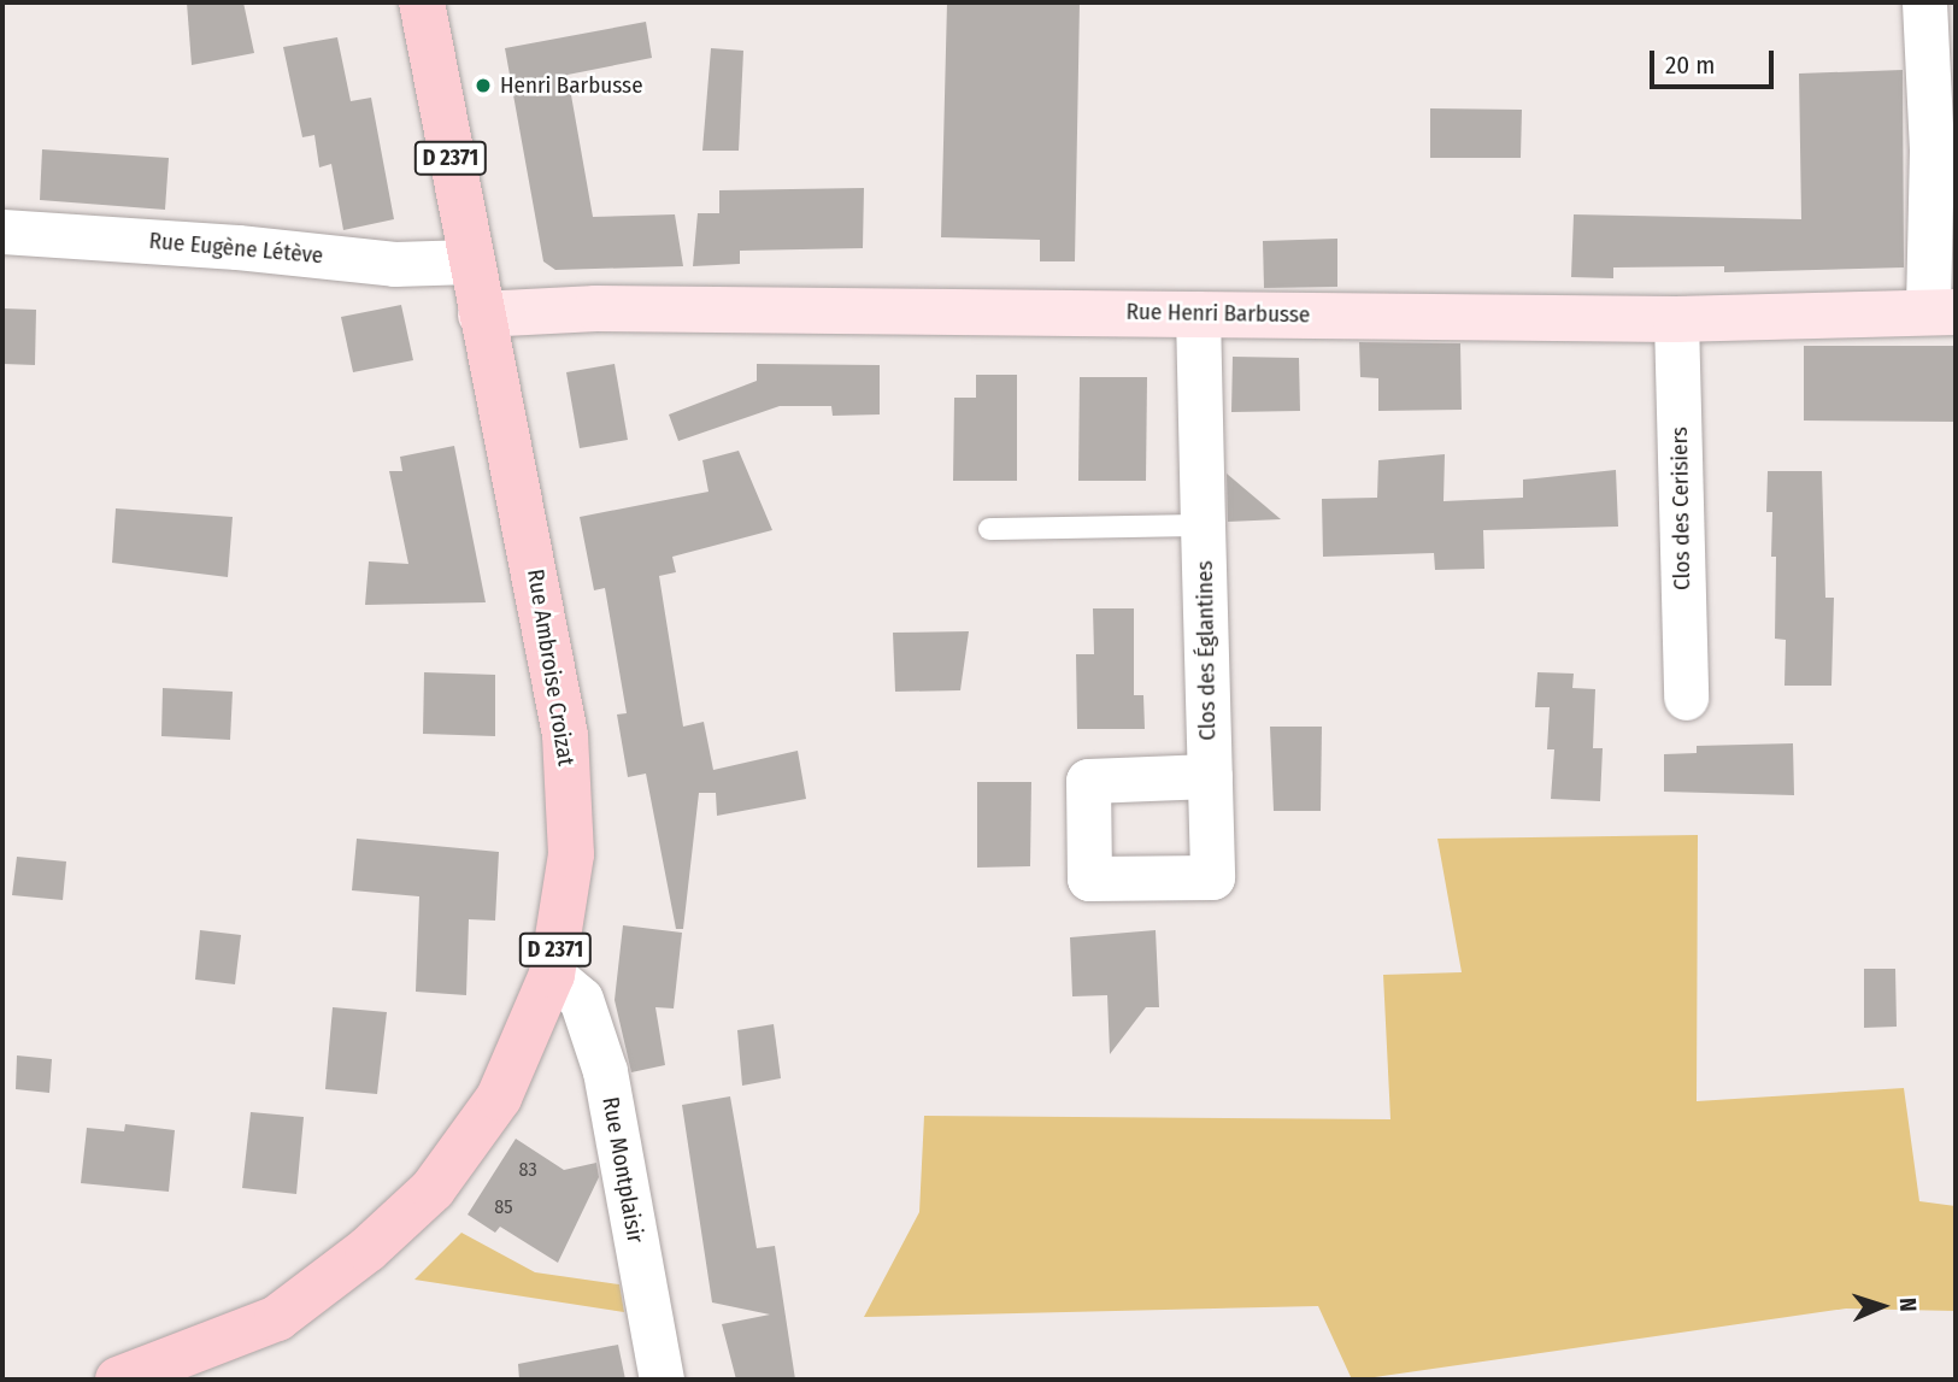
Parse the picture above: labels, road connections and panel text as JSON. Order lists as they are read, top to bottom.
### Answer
{
  "streets": {
    "main road": ["D 2371", "Rue Ambroise Croizat"],
    "street": [
      "Rue Eugène Létève",
      "Rue Henri Barbusse",
      "Clos des Cerisiers",
      "Clos des Églantines",
      "Rue Montplaisir"
    ]
  },
  "crossings": [
    ["Rue Eugène Létève", "Rue Ambroise Croizat"],
    ["Rue Henri Barbusse", "Clos des Cerisiers"],
    ["Rue Henri Barbusse", "Clos des Églantines"],
    ["Rue Henri Barbusse", "Rue Ambroise Croizat"],
    ["Rue Ambroise Croizat", "Rue Montplaisir"]
  ],
  "places": ["Henri Barbusse"],
  "house_numbers": ["83", "85"],
  "scale_bar": "20 m",
  "north": "right"
}
